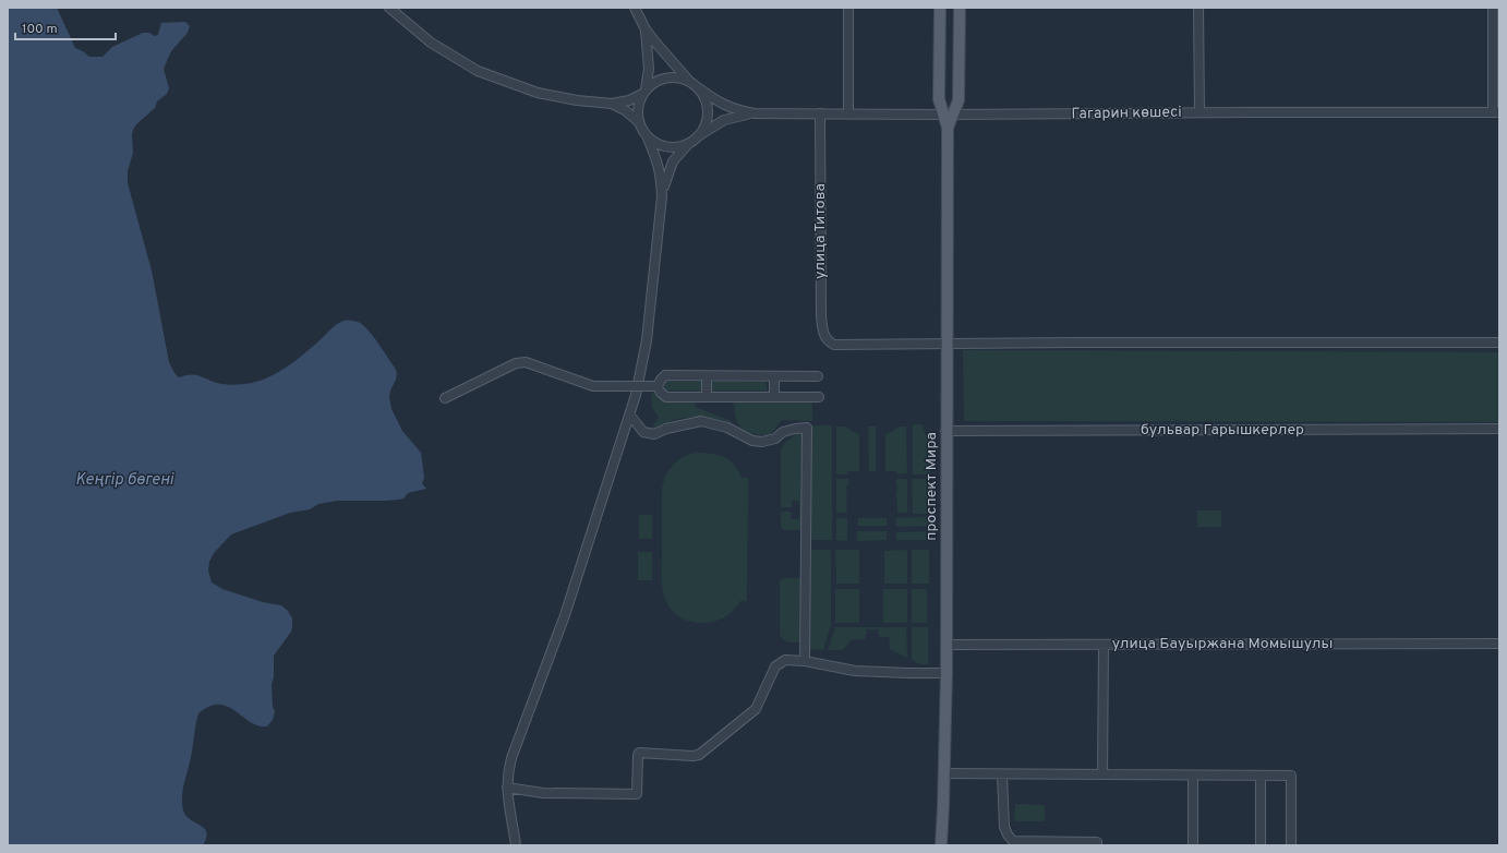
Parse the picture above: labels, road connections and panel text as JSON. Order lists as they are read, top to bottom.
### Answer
{
  "streets": {
    "main road": ["проспект Мира"],
    "street": [
      "Гагарин көшесі",
      "улица Титова",
      "бульвар Гарышкерлер",
      "улица Бауыржана Момышулы"
    ]
  },
  "crossings": [
    ["Гагарин көшесі", "улица Титова"],
    ["Гагарин көшесі", "проспект Мира"],
    ["улица Титова", "проспект Мира"],
    ["бульвар Гарышкерлер", "проспект Мира"],
    ["проспект Мира", "улица Бауыржана Момышулы"]
  ],
  "water": ["Кеңгір бөгені"],
  "scale_bar": "100 m"
}
